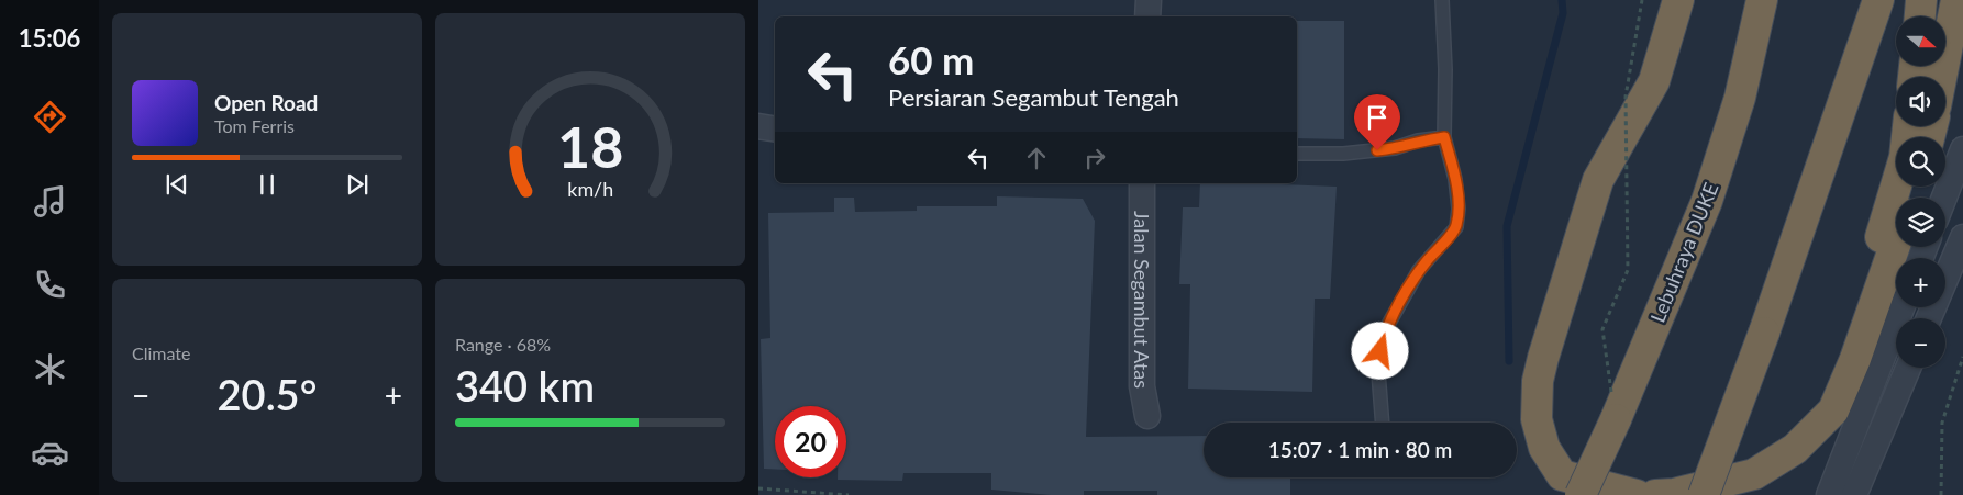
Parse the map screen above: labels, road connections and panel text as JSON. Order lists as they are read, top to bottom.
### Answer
{
  "streets": {
    "highway": ["Lebuhraya DUKE"],
    "street": ["Jalan Segambut Atas"]
  },
  "north": "right",
  "page": {
    "tabs": "15:06",
    "map_buttons": ["+", "−"],
    "turn": ["60 m", "Persiaran Segambut Tengah"],
    "song": ["Open Road", "Tom Ferris"],
    "tile": [
      "Climate",
      ["Range · 68%", "340 km"]
    ],
    "heat": ["−", "20.5°", "+"],
    "limit": "20",
    "trip": "15:07 · 1 min · 80 m",
    "gauge": ["18", "km/h"]
  }
}
